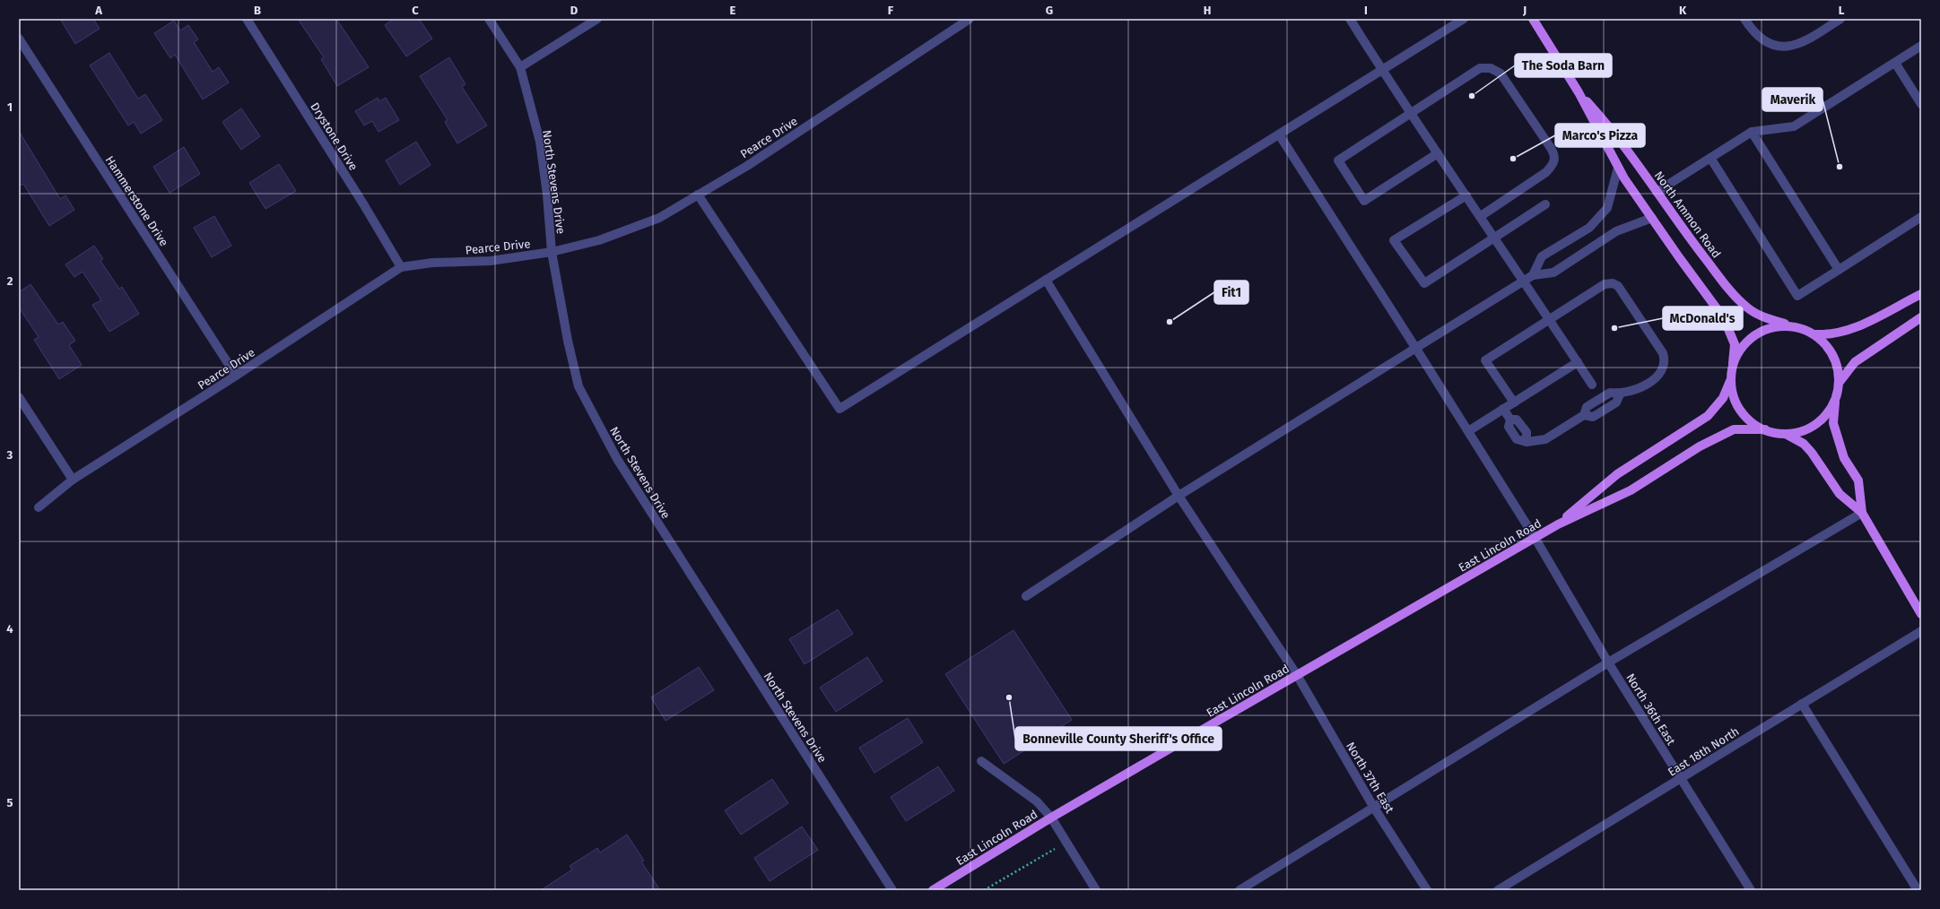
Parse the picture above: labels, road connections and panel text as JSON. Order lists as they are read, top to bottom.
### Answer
{
  "streets": {
    "main road": ["North Ammon Road", "East Lincoln Road"],
    "street": [
      "Drystone Drive",
      "Pearce Drive",
      "North Stevens Drive",
      "Hammerstone Drive",
      "North 36th East",
      "East 18th North",
      "North 37th East"
    ]
  },
  "crossings": [
    ["Drystone Drive", "Pearce Drive"],
    ["Pearce Drive", "North Stevens Drive"],
    ["Pearce Drive", "Hammerstone Drive"],
    ["North Ammon Road", "East Lincoln Road"],
    ["East Lincoln Road", "North 36th East"],
    ["East Lincoln Road", "North 37th East"],
    ["North 36th East", "East 18th North"]
  ],
  "places": [
    "The Soda Barn",
    "Marco's Pizza",
    "Maverik",
    "Fit1",
    "McDonald's",
    "Bonneville County Sheriff's Office"
  ],
  "grid": {
    "columns": [
      "A",
      "B",
      "C",
      "D",
      "E",
      "F",
      "G",
      "H",
      "I",
      "J",
      "K",
      "L"
    ],
    "rows": [
      "1",
      "2",
      "3",
      "4",
      "5"
    ]
  }
}
